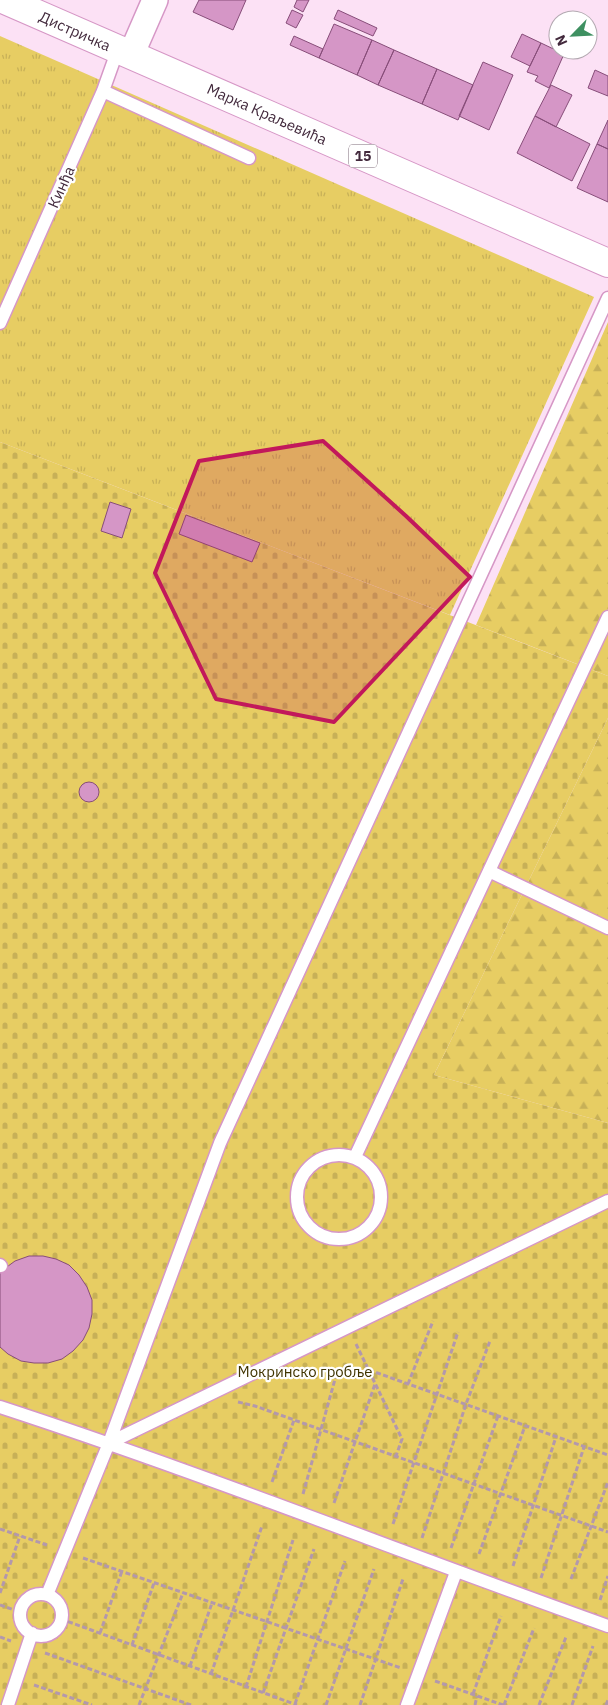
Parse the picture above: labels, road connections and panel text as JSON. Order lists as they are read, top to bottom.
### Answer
{
  "streets": {
    "main road": ["Дистричка", "Марка Краљевића", "15"],
    "lane": ["Кинђа"]
  },
  "crossings": [
    ["Дистричка", "Марка Краљевића"],
    ["Дистричка", "Кинђа"],
    ["Марка Краљевића", "Кинђа"]
  ],
  "parks": ["Мокринско гробље"],
  "north": "bottom left"
}
